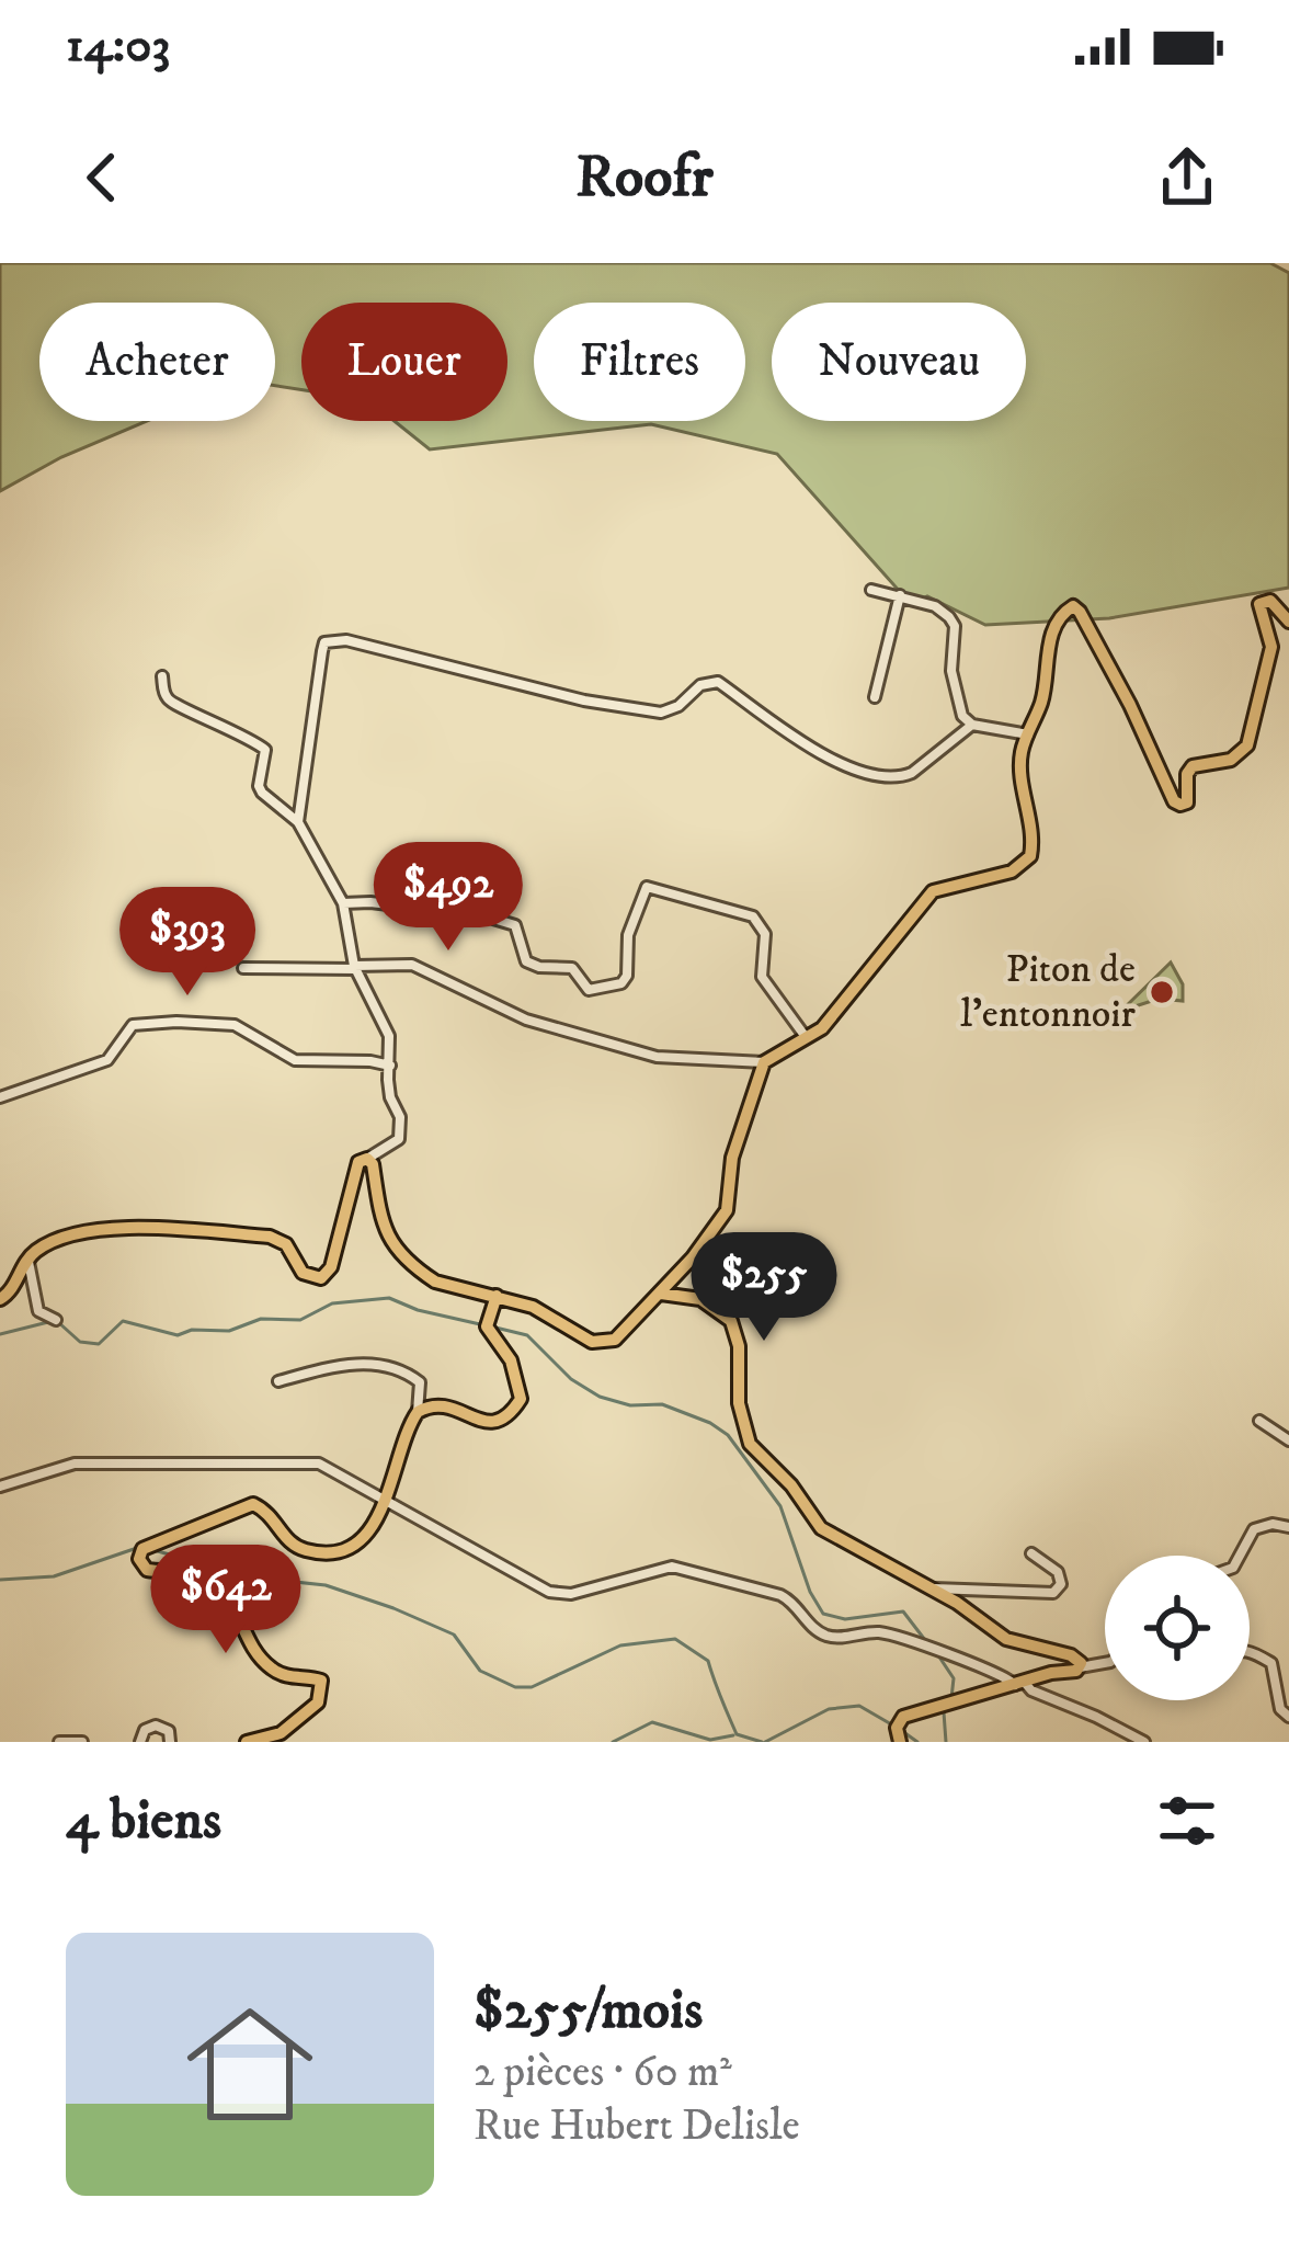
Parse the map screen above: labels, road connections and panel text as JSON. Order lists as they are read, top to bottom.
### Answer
{
  "places": ["Piton de l'entonnoir"],
  "page": {
    "status": "14:03",
    "header": "Roofr",
    "chip": [
      "Acheter",
      "Louer",
      "Filtres",
      "Nouveau"
    ],
    "price": [
      "$492",
      "$393",
      "$255",
      "$642"
    ],
    "heading": "4 biens",
    "list": [
      {
        "name": "$255/mois",
        "note": "2 pièces · 60 m² · Rue Hubert Delisle"
      }
    ]
  }
}
